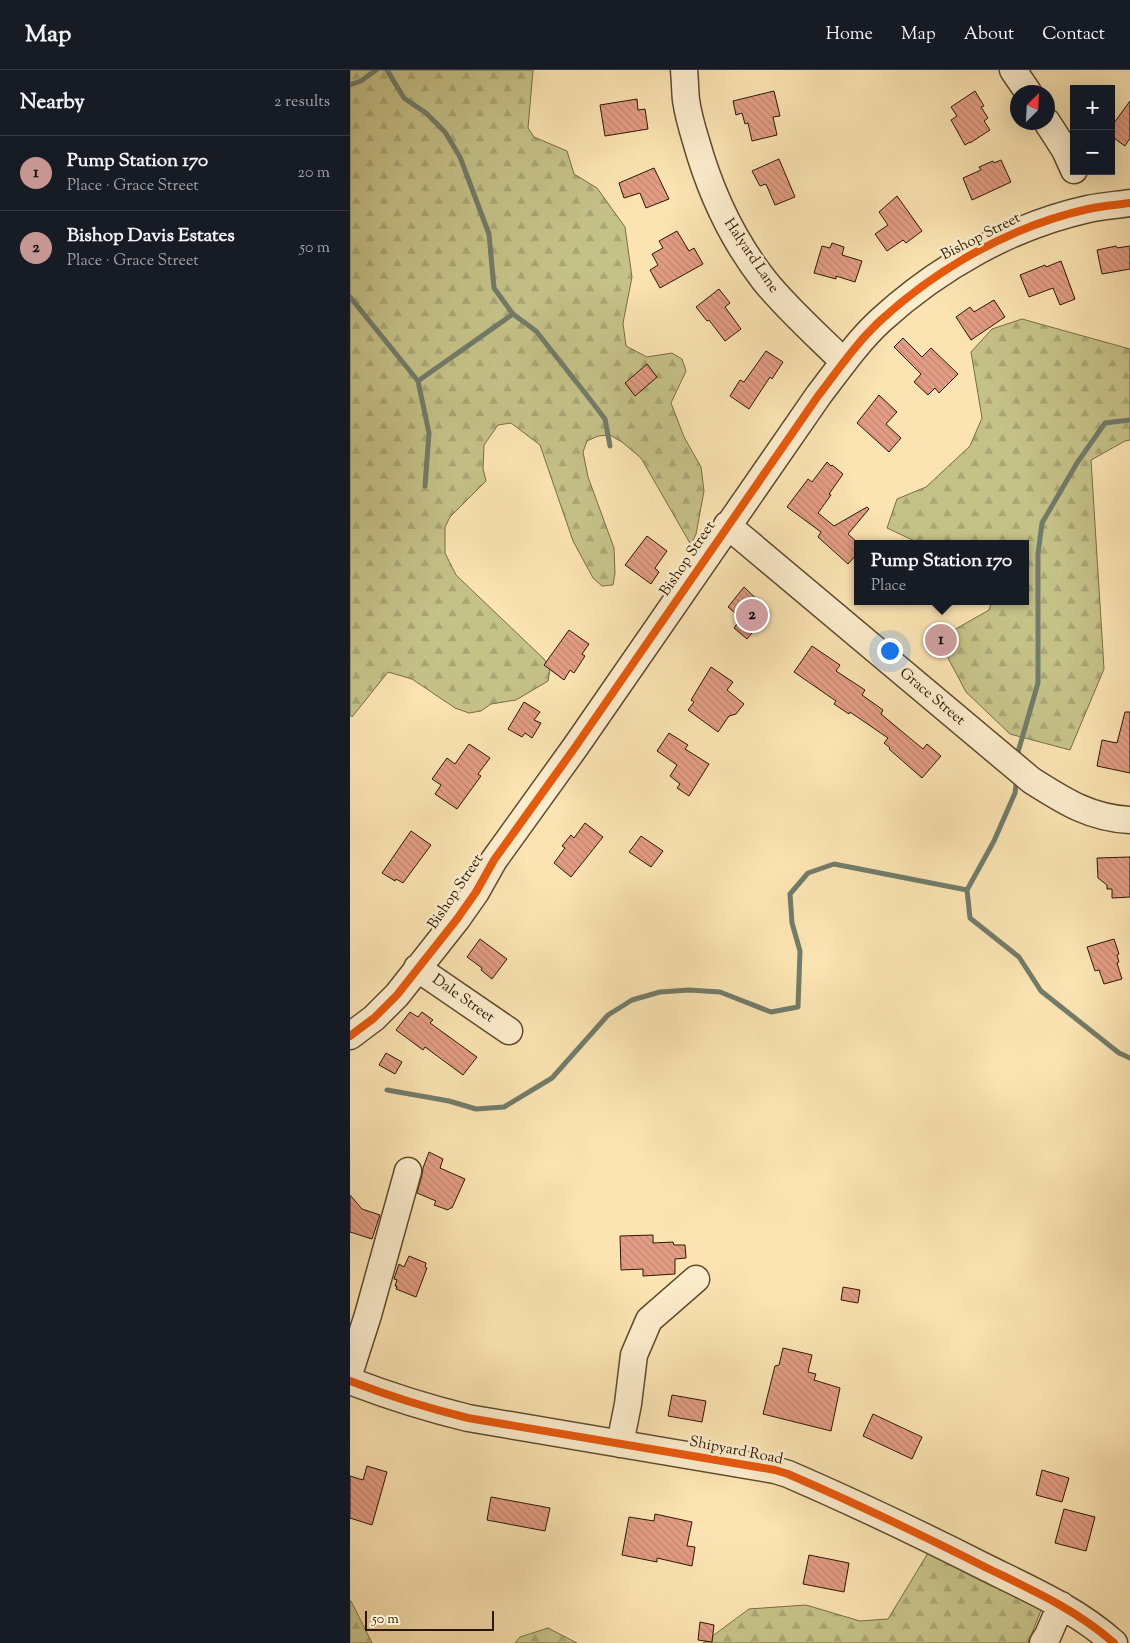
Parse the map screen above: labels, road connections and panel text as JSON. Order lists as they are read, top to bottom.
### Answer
{
  "streets": {
    "street": [
      "Bishop Street",
      "Halyard Lane",
      "Grace Street",
      "Dale Street",
      "Shipyard Road"
    ]
  },
  "crossings": [
    ["Bishop Street", "Halyard Lane"],
    ["Bishop Street", "Grace Street"],
    ["Bishop Street", "Dale Street"]
  ],
  "scale_bar": "50 m",
  "north": "top right",
  "page": {
    "header": "Map",
    "nav": [
      "Home",
      "Map",
      "About",
      "Contact"
    ],
    "heading": ["Nearby", "2 results"],
    "map_buttons": ["+", "−"],
    "list": [
      {
        "mark": "1",
        "name": "Pump Station 170",
        "note": "Place · Grace Street",
        "value": "20 m"
      },
      {
        "mark": "2",
        "name": "Bishop Davis Estates",
        "note": "Place · Grace Street",
        "value": "50 m"
      }
    ],
    "popup": ["Pump Station 170", "Place"],
    "pins": ["2", "1"],
    "scale": "50 m"
  }
}
